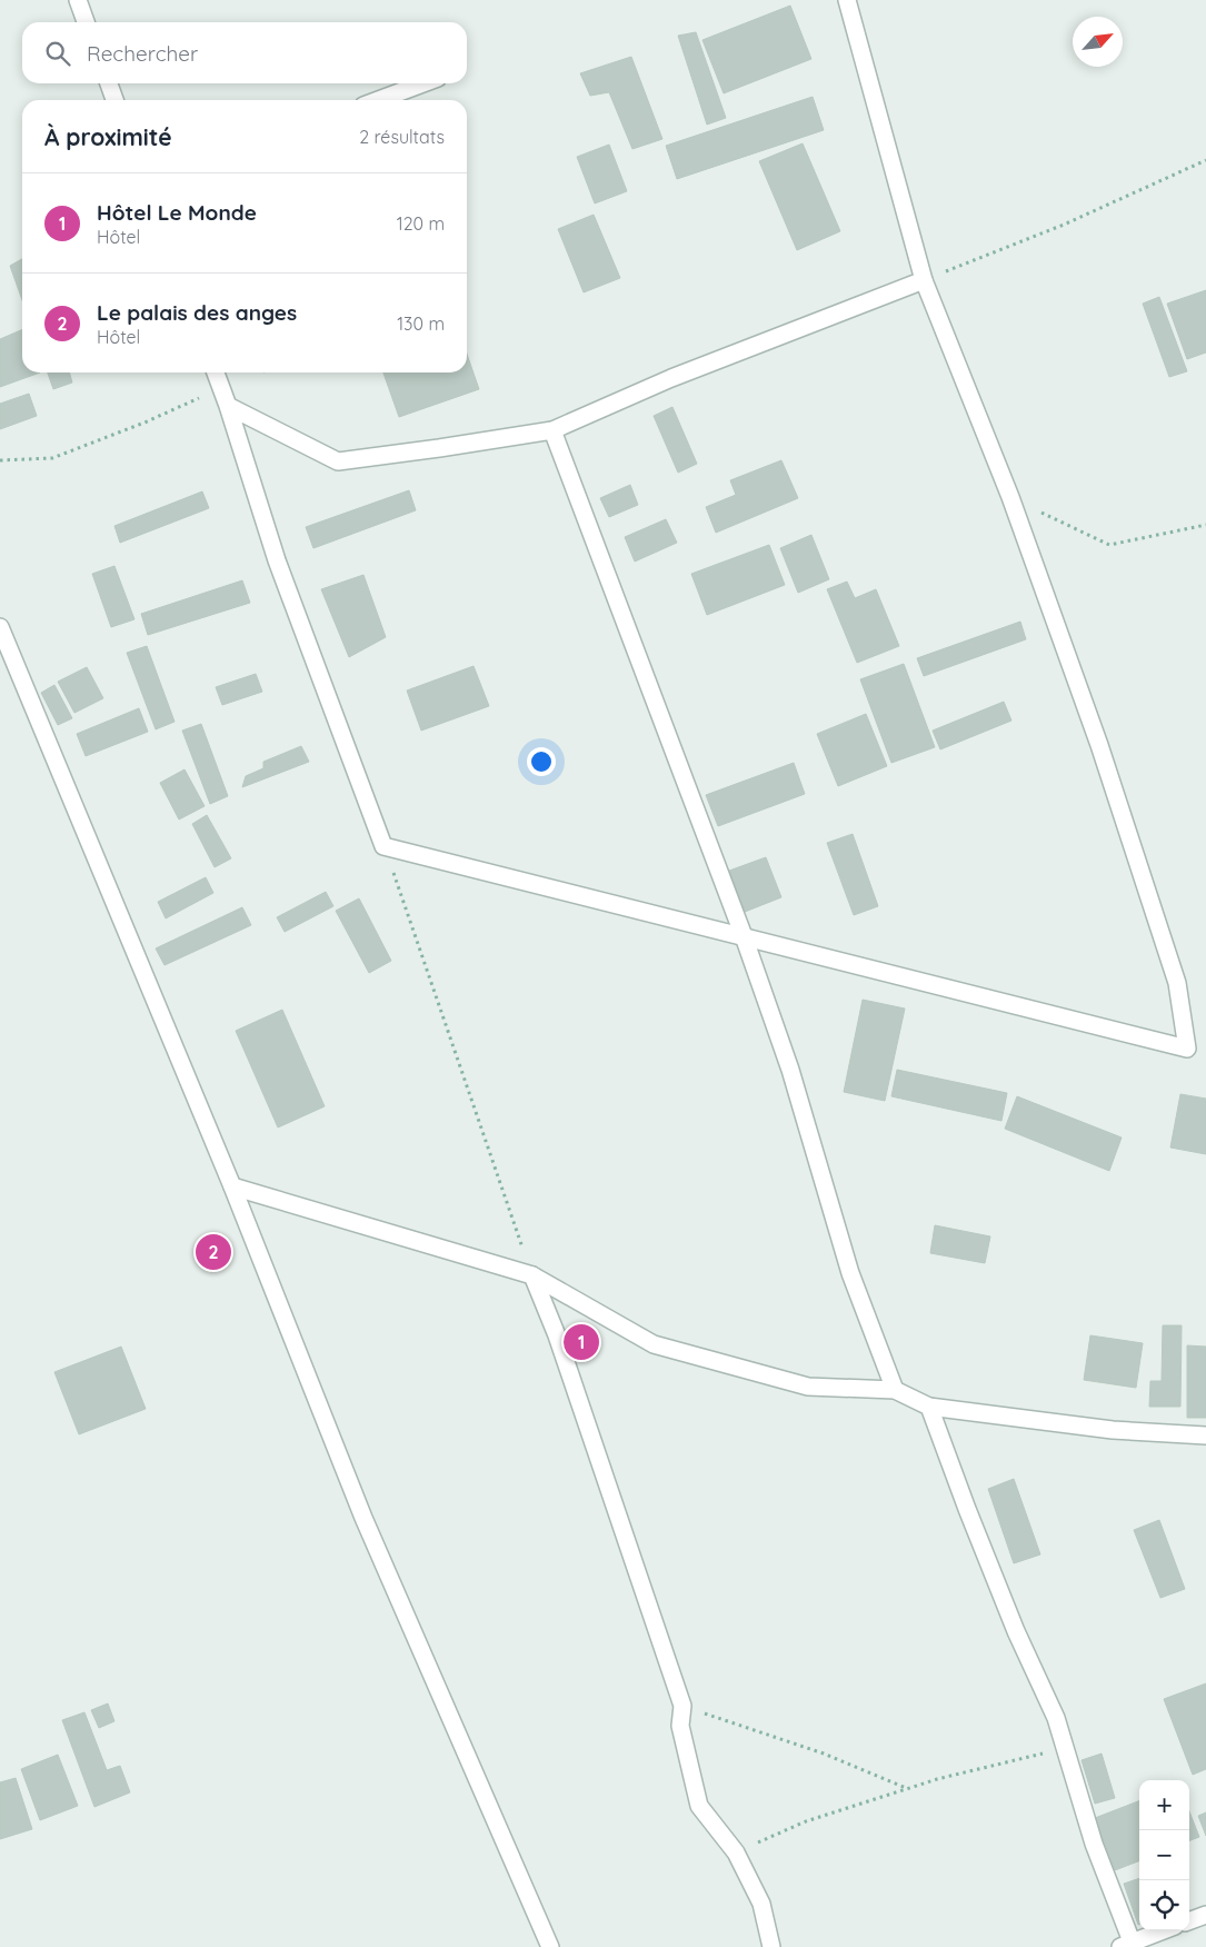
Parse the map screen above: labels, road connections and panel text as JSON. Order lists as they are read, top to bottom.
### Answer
{
  "north": "top right",
  "page": {
    "search": "Rechercher",
    "heading": ["À proximité", "2 résultats"],
    "list": [
      {
        "mark": "1",
        "name": "Hôtel Le Monde",
        "note": "Hôtel",
        "value": "120 m"
      },
      {
        "mark": "2",
        "name": "Le palais des anges",
        "note": "Hôtel",
        "value": "130 m"
      }
    ],
    "pins": ["2", "1"],
    "map_buttons": ["+", "−"]
  }
}
